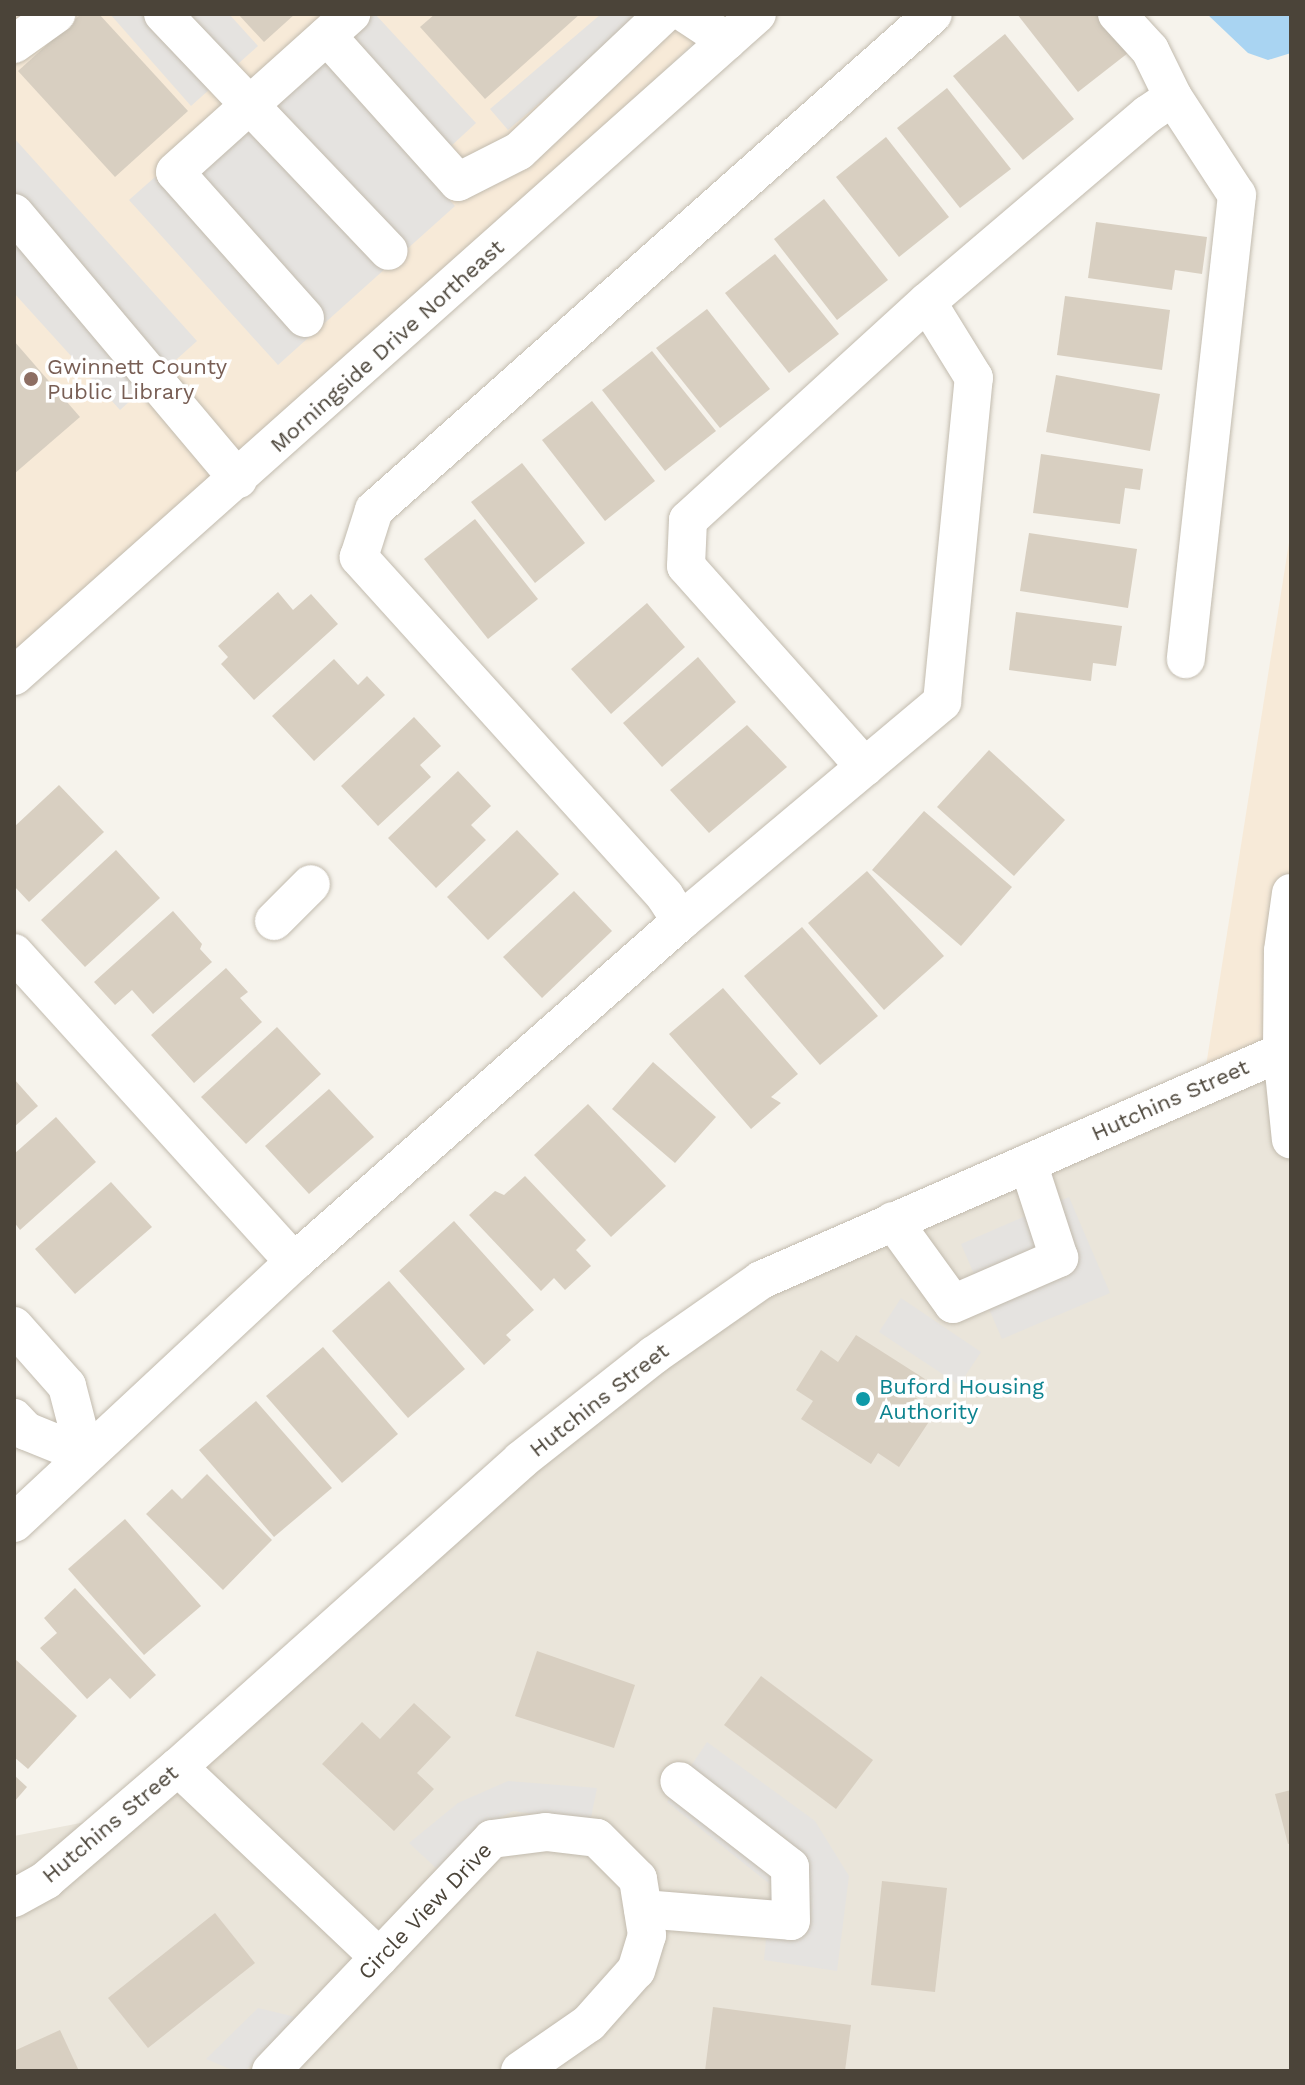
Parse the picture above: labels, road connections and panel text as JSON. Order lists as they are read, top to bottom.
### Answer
{
  "streets": {
    "street": ["Morningside Drive Northeast", "Hutchins Street", "Circle View Drive"]
  },
  "places": ["Gwinnett County Public Library", "Buford Housing Authority"]
}
